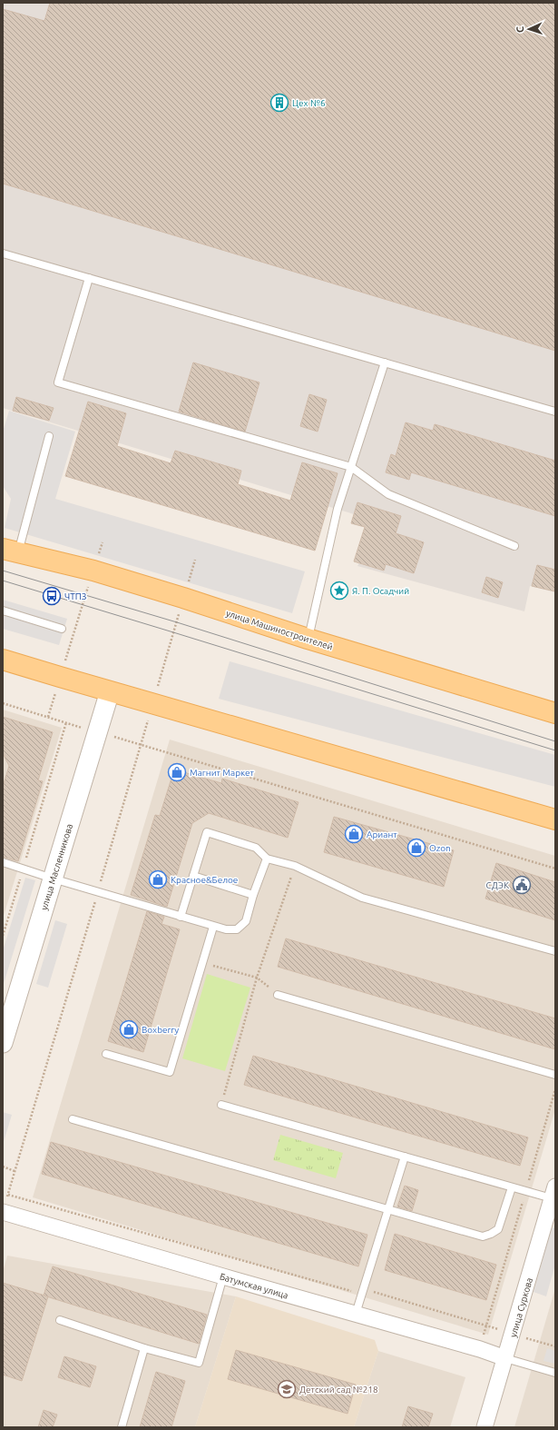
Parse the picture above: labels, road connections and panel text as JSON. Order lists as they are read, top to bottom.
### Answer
{
  "streets": {
    "main road": ["улица Машиностроителей"],
    "street": ["улица Масленникова", "Батумская улица", "улица Суркова"]
  },
  "crossings": [
    ["Батумская улица", "улица Суркова"]
  ],
  "places": {
    "building": ["Цех №6"],
    "place": ["Я. П. Осадчий"],
    "bus stop": ["ЧТПЗ"],
    "shop": [
      "Магнит Маркет",
      "Ариант",
      "Ozon",
      "Красное&Белое",
      "Boxberry"
    ],
    "public building": ["СДЭК"],
    "school or university": ["Детский сад №218"]
  },
  "north": "left"
}
